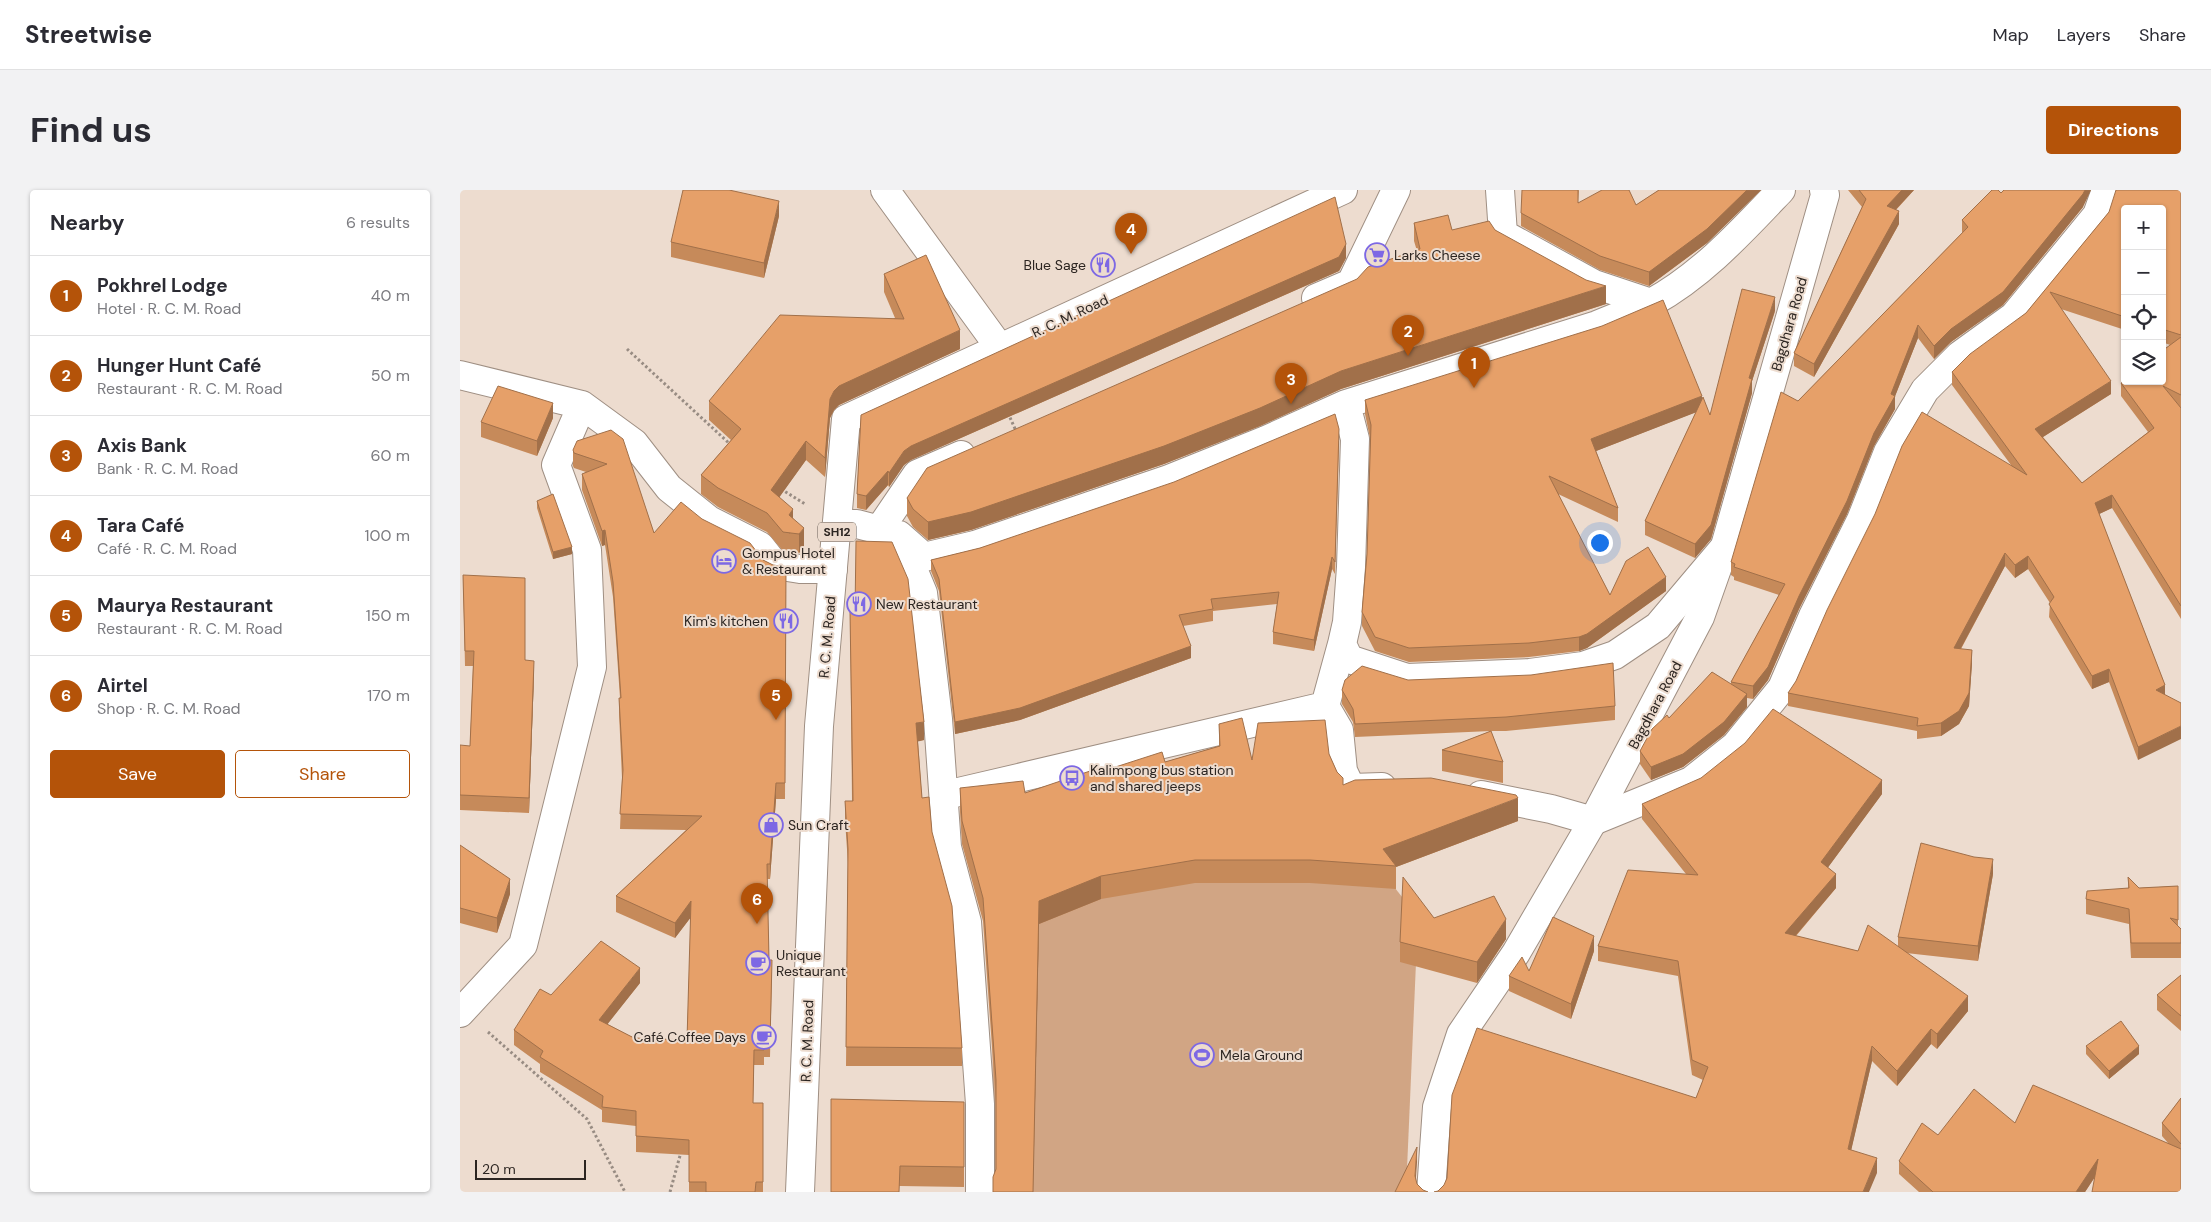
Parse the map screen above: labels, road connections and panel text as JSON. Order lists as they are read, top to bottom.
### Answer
{
  "streets": {
    "street": ["R. C. M. Road", "Bagdhara Road", "SH12"]
  },
  "places": {
    "supermarket": ["Larks Cheese"],
    "restaurant": ["Blue Sage", "New Restaurant", "Kim's kitchen"],
    "hotel": ["Gompus Hotel & Restaurant"],
    "bus stop": ["Kalimpong bus station and shared jeeps"],
    "shop": ["Sun Craft"],
    "cafe": ["Unique Restaurant", "Café Coffee Days"],
    "sports": ["Mela Ground"]
  },
  "scale_bar": "20 m",
  "page": {
    "header": "Streetwise",
    "nav": ["Map", "Layers", "Share"],
    "buttons": [
      "Directions",
      ["Save", "Share"]
    ],
    "title": "Find us",
    "heading": ["Nearby", "6 results"],
    "map_buttons": ["+", "−"],
    "pins": [
      "4",
      "2",
      "1",
      "3",
      "5",
      "6"
    ],
    "list": [
      {
        "mark": "1",
        "name": "Pokhrel Lodge",
        "note": "Hotel · R. C. M. Road",
        "value": "40 m"
      },
      {
        "mark": "2",
        "name": "Hunger Hunt Café",
        "note": "Restaurant · R. C. M. Road",
        "value": "50 m"
      },
      {
        "mark": "3",
        "name": "Axis Bank",
        "note": "Bank · R. C. M. Road",
        "value": "60 m"
      },
      {
        "mark": "4",
        "name": "Tara Café",
        "note": "Café · R. C. M. Road",
        "value": "100 m"
      },
      {
        "mark": "5",
        "name": "Maurya Restaurant",
        "note": "Restaurant · R. C. M. Road",
        "value": "150 m"
      },
      {
        "mark": "6",
        "name": "Airtel",
        "note": "Shop · R. C. M. Road",
        "value": "170 m"
      }
    ],
    "scale": "20 m"
  }
}
